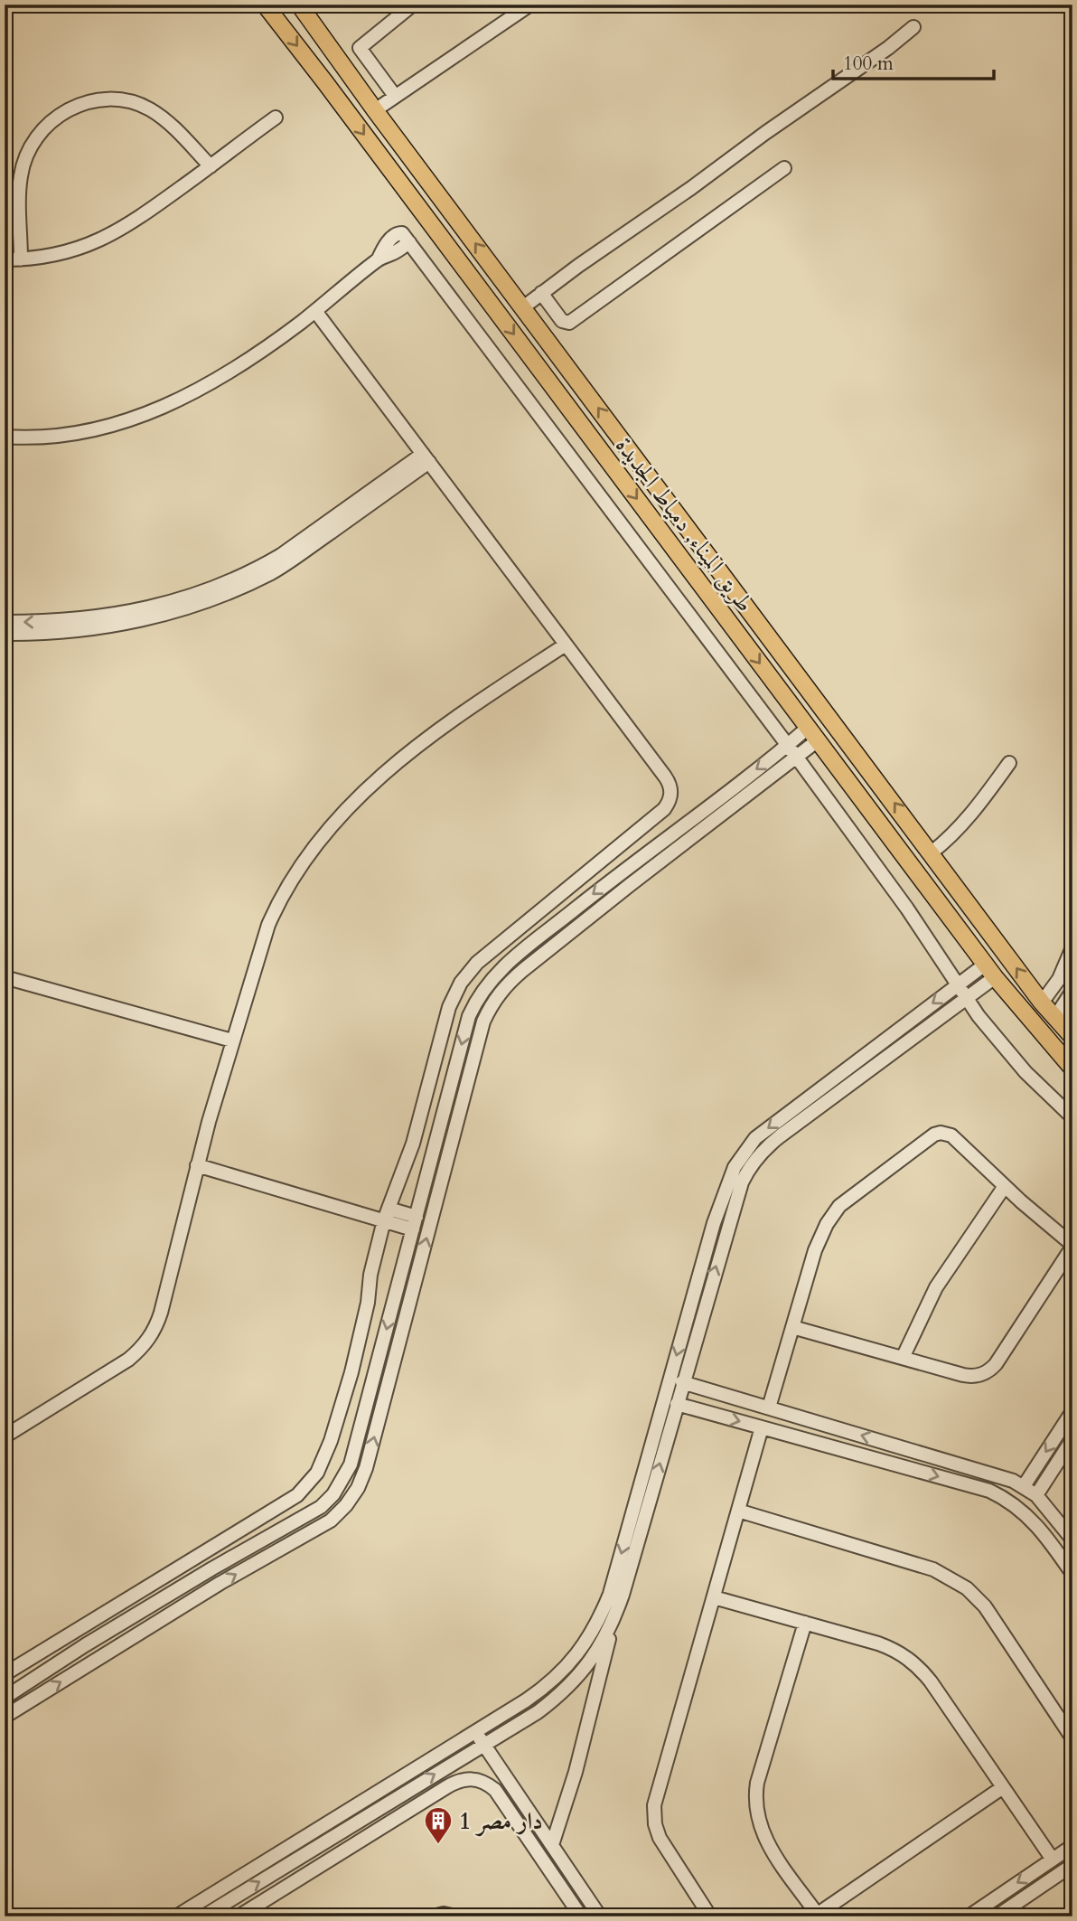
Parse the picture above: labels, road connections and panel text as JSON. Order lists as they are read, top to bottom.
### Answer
{
  "streets": {
    "main road": ["طريق الميناء, دمياط الجديدة"]
  },
  "places": {
    "building": ["دار مصر 1"]
  },
  "scale_bar": "100 m"
}
